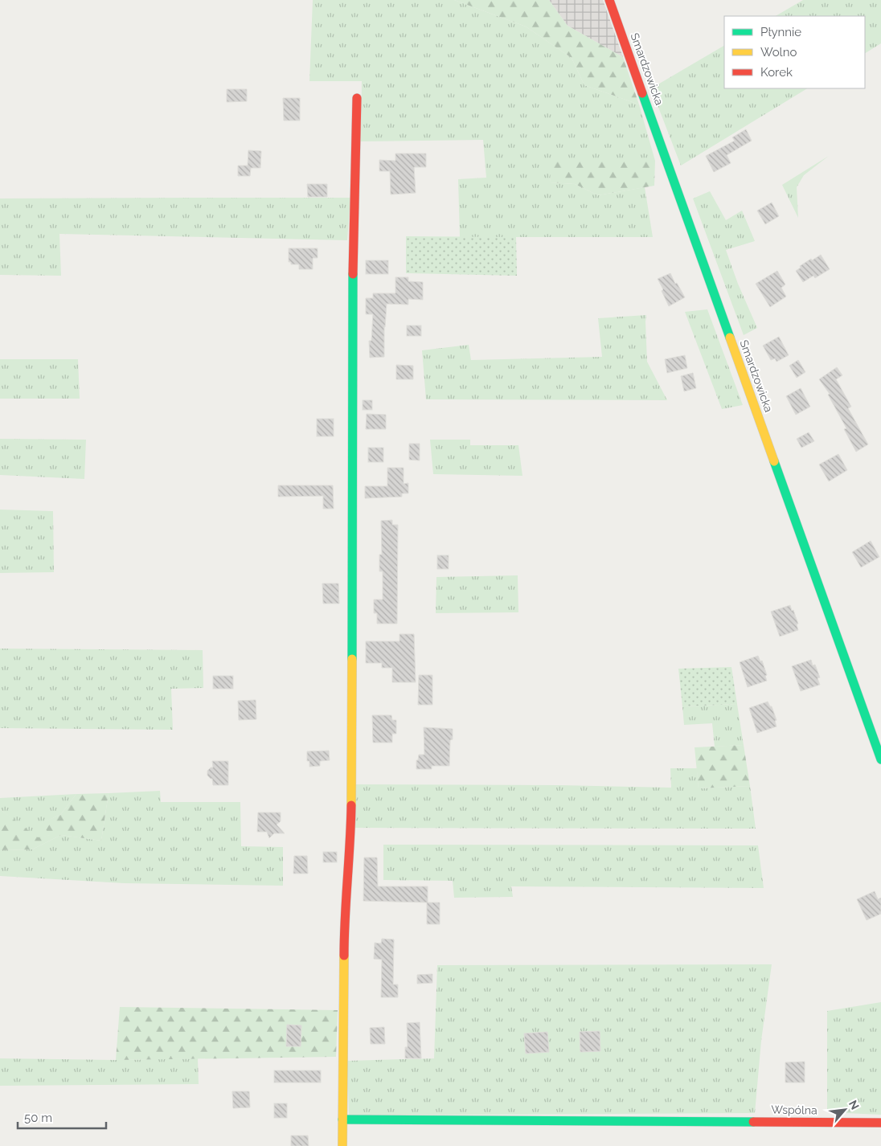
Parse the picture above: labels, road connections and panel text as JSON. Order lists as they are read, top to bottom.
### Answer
{
  "streets": {
    "street": ["Smardzowicka", "Wspólna"]
  },
  "legend": ["Płynnie", "Wolno", "Korek"],
  "scale_bar": "50 m",
  "north": "top right"
}
